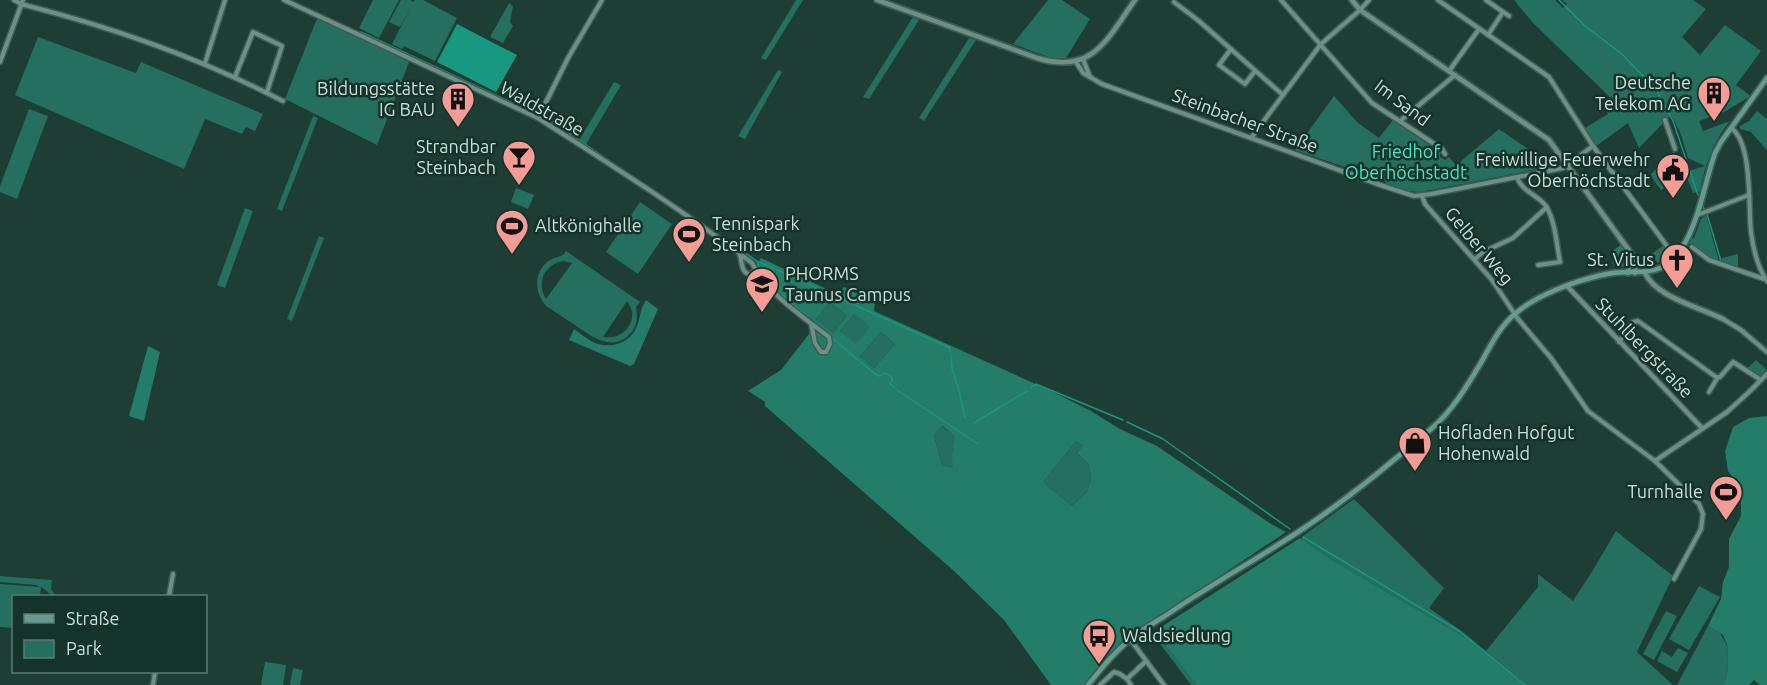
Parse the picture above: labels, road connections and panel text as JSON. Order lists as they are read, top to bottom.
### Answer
{
  "streets": {
    "street": [
      "Im Sand",
      "Waldstraße",
      "Steinbacher Straße",
      "Gelber Weg",
      "Stuhlbergstraße"
    ]
  },
  "crossings": [
    ["Steinbacher Straße", "Gelber Weg"]
  ],
  "parks": ["Friedhof Oberhöchstadt"],
  "places": {
    "building": ["Deutsche Telekom AG", "Bildungsstätte IG BAU"],
    "bar": ["Strandbar Steinbach"],
    "public building": ["Freiwillige Feuerwehr Oberhöchstadt"],
    "sports": ["Altkönighalle", "Tennispark Steinbach", "Turnhalle"],
    "church": ["St. Vitus"],
    "school or university": ["PHORMS Taunus Campus"],
    "shop": ["Hofladen Hofgut Hohenwald"],
    "bus stop": ["Waldsiedlung"]
  },
  "legend": ["Straße", "Park"]
}
